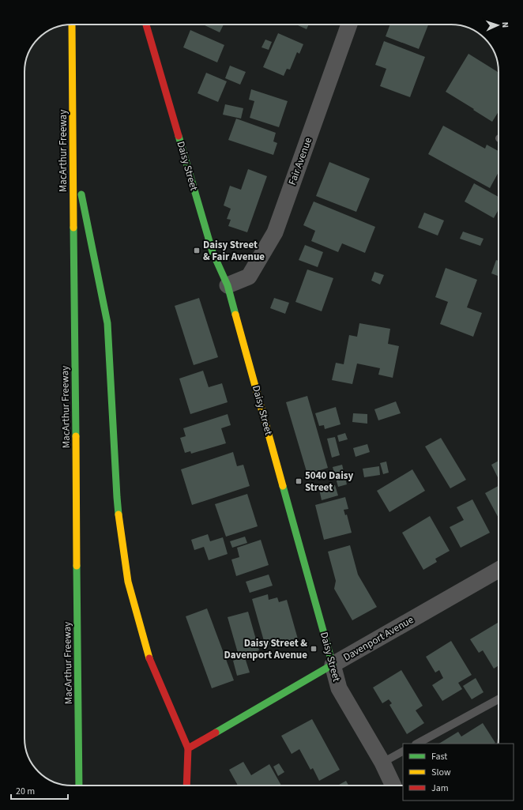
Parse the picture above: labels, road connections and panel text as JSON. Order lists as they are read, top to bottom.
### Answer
{
  "streets": {
    "main road": ["MacArthur Freeway", "Daisy Street", "Davenport Avenue"],
    "street": ["Fair Avenue"]
  },
  "crossings": [
    ["Fair Avenue", "Daisy Street"],
    ["Daisy Street", "Davenport Avenue"]
  ],
  "places": {
    "transit": ["Daisy Street & Fair Avenue", "5040 Daisy Street", "Daisy Street & Davenport Avenue"]
  },
  "legend": ["Fast", "Slow", "Jam"],
  "scale_bar": "20 m",
  "north": "right"
}
